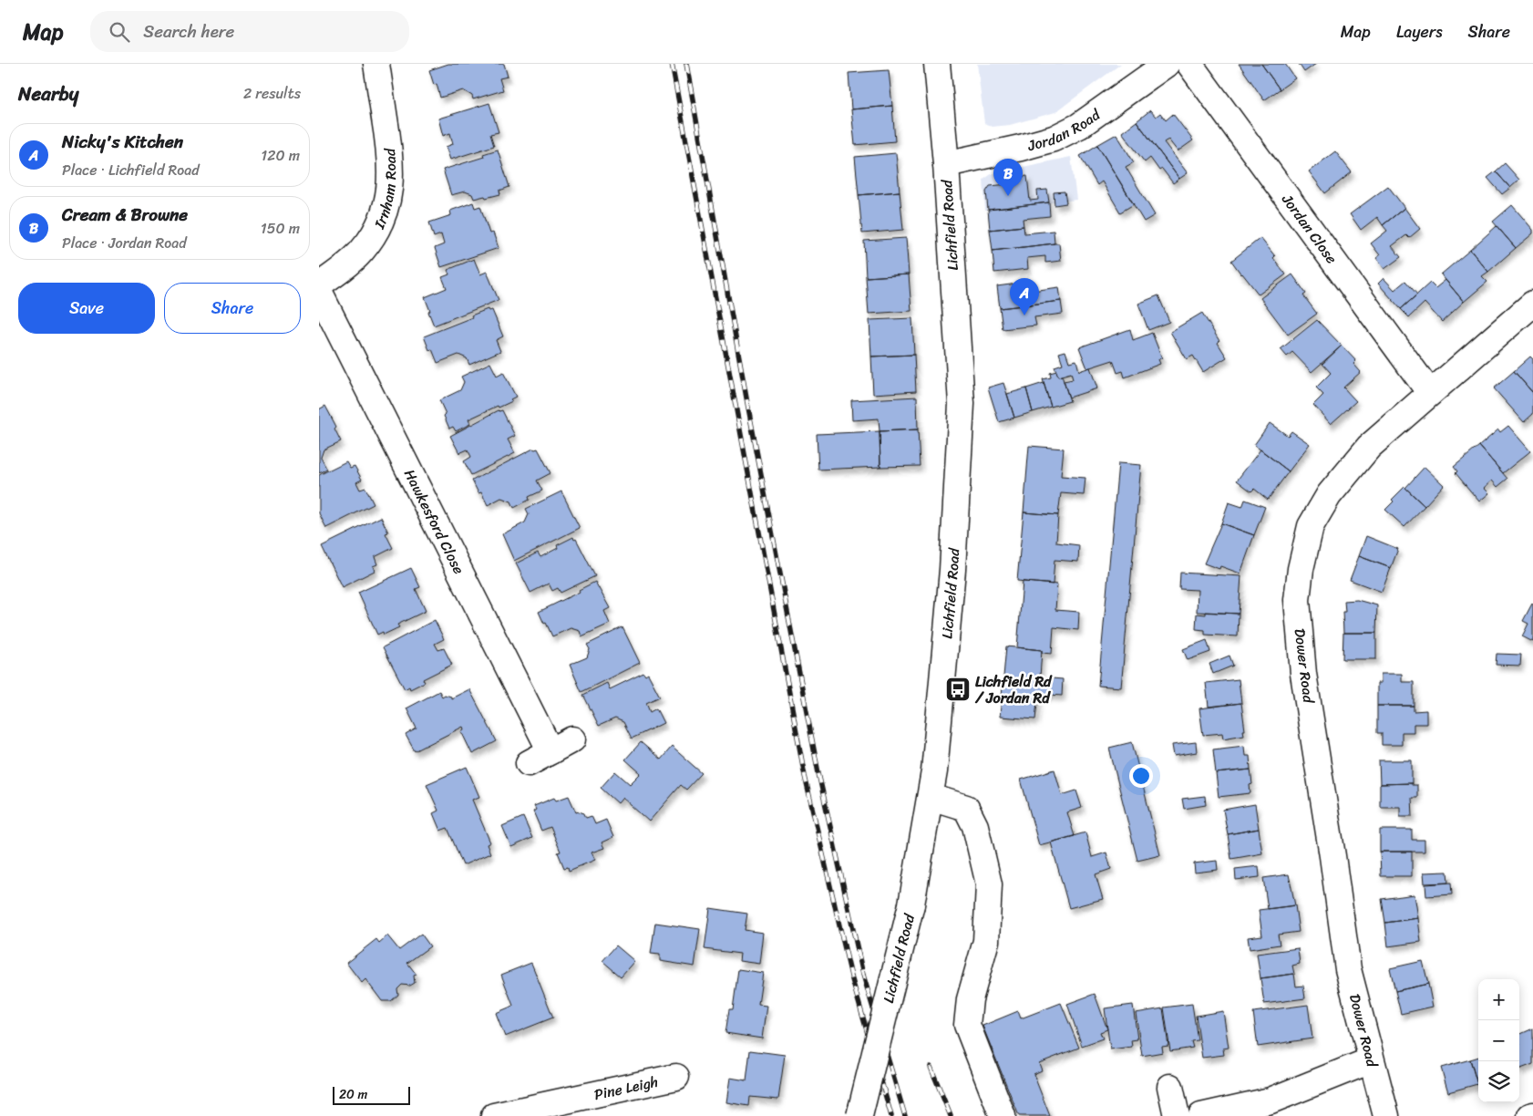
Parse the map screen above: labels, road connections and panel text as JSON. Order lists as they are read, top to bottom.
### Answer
{
  "streets": {
    "street": [
      "Jordan Road",
      "Irnham Road",
      "Lichfield Road",
      "Jordan Close",
      "Hawkesford Close",
      "Dower Road",
      "Pine Leigh"
    ]
  },
  "crossings": [
    ["Jordan Road", "Lichfield Road"],
    ["Jordan Close", "Dower Road"]
  ],
  "places": {
    "bus stop": ["Lichfield Rd / Jordan Rd"]
  },
  "scale_bar": "20 m",
  "page": {
    "header": "Map",
    "search": "Search here",
    "nav": ["Map", "Layers", "Share"],
    "heading": ["Nearby", "2 results"],
    "list": [
      {
        "mark": "A",
        "name": "Nicky's Kitchen",
        "note": "Place · Lichfield Road",
        "value": "120 m"
      },
      {
        "mark": "B",
        "name": "Cream & Browne",
        "note": "Place · Jordan Road",
        "value": "150 m"
      }
    ],
    "pins": ["B", "A"],
    "buttons": ["Save", "Share"],
    "map_buttons": ["+", "−"],
    "scale": "20 m"
  }
}
